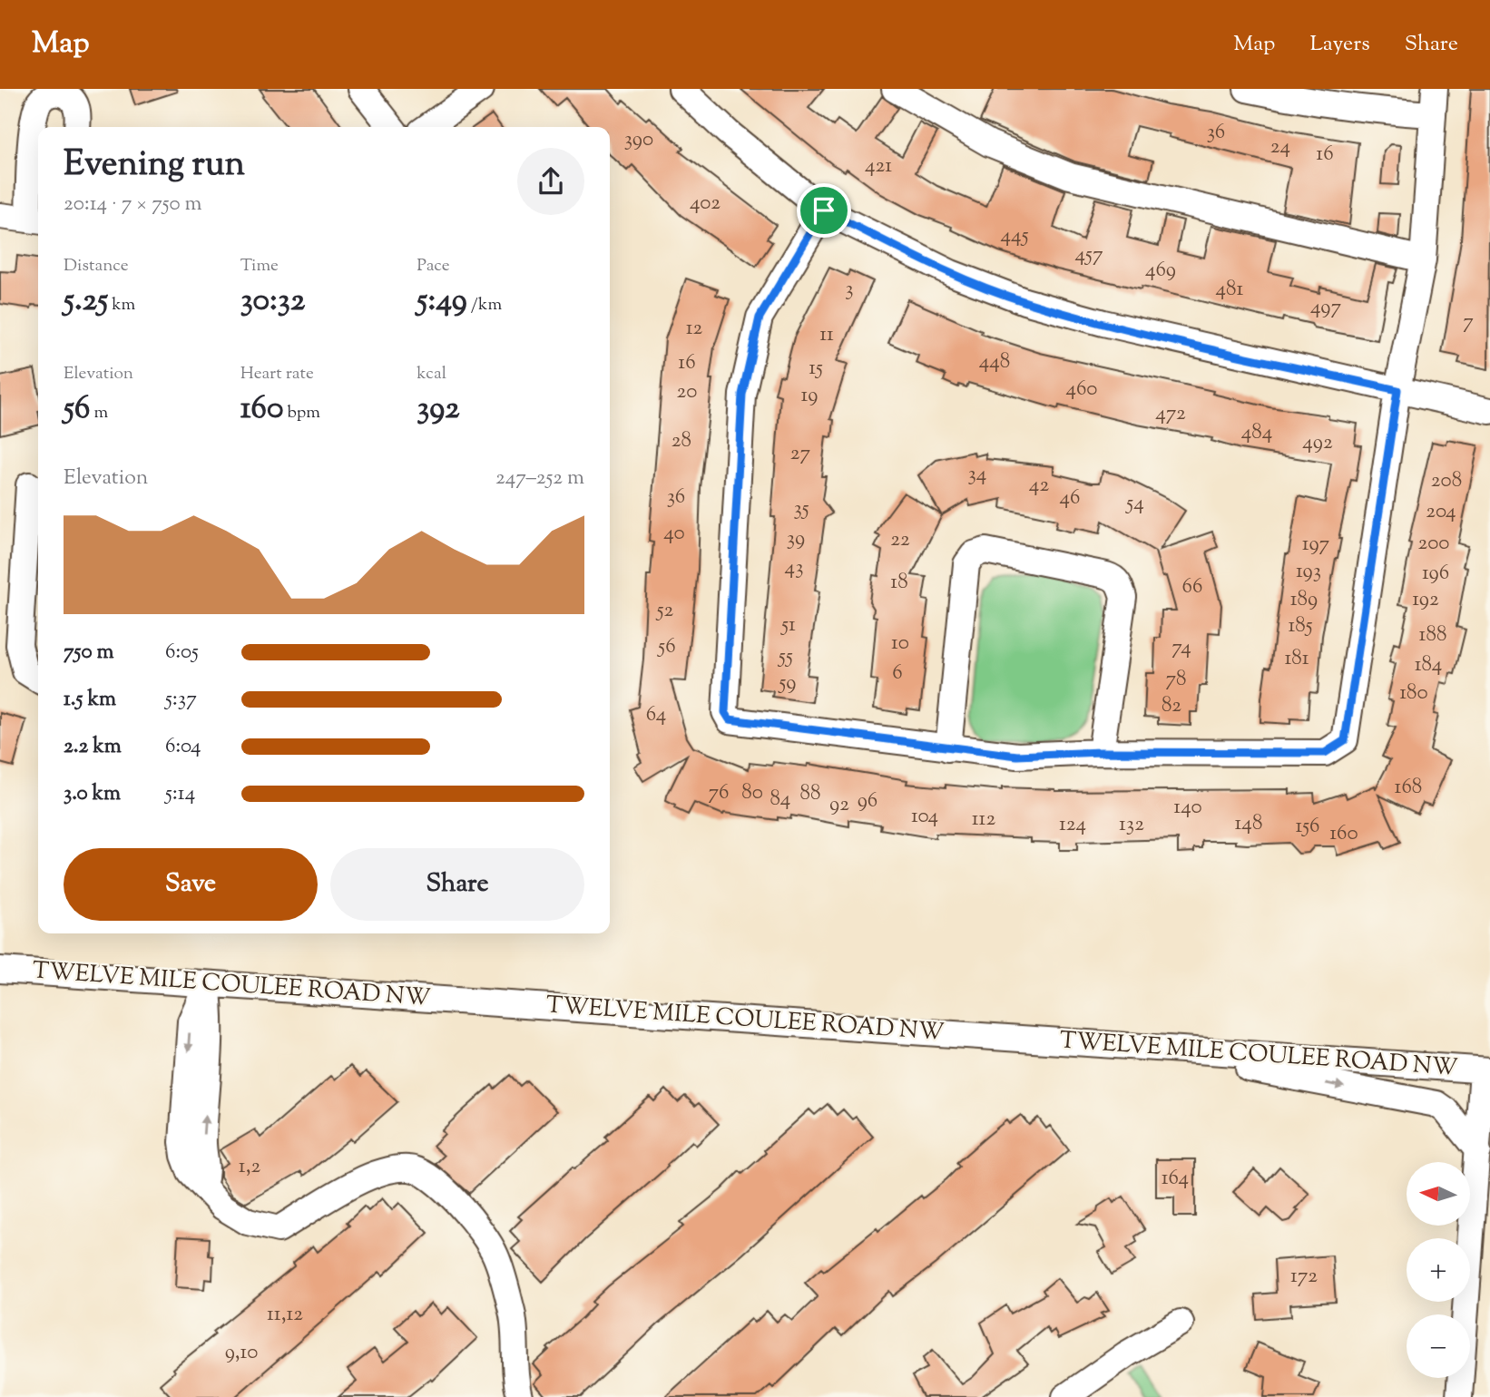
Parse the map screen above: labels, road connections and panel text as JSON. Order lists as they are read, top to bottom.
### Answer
{
  "streets": {
    "street": ["TWELVE MILE COULEE ROAD NW"]
  },
  "house_numbers": [
    "36",
    "390",
    "24",
    "16",
    "421",
    "402",
    "445",
    "457",
    "469",
    "3",
    "481",
    "497",
    "7",
    "12",
    "11",
    "448",
    "16",
    "15",
    "460",
    "20",
    "19",
    "472",
    "484",
    "28",
    "492",
    "27",
    "34",
    "208",
    "42",
    "36",
    "46",
    "54",
    "35",
    "204",
    "40",
    "39",
    "22",
    "200",
    "197",
    "43",
    "193",
    "196",
    "18",
    "66",
    "189",
    "192",
    "52",
    "51",
    "185",
    "188",
    "10",
    "56",
    "74",
    "55",
    "181",
    "184",
    "6",
    "78",
    "59",
    "180",
    "82",
    "64",
    "168",
    "76",
    "80",
    "88",
    "84",
    "96",
    "92",
    "140",
    "104",
    "112",
    "148",
    "124",
    "132",
    "156",
    "160",
    "1,2",
    "164",
    "172",
    "11,12",
    "9,10"
  ],
  "north": "left",
  "page": {
    "header": "Map",
    "nav": ["Map", "Layers", "Share"],
    "heading": ["Evening run", "20:14 · 7 × 750 m"],
    "stats": [
      ["Distance", "5.25 km"],
      ["Time", "30:32"],
      ["Pace", "5:49 /km"],
      ["Elevation", "56 m"],
      ["Heart rate", "160 bpm"],
      ["kcal", "392"]
    ],
    "chart": ["Elevation", "247–252 m"],
    "list": [
      {
        "name": "750 m",
        "note": "6:05"
      },
      {
        "name": "1.5 km",
        "note": "5:37"
      },
      {
        "name": "2.2 km",
        "note": "6:04"
      },
      {
        "name": "3.0 km",
        "note": "5:14"
      }
    ],
    "buttons": ["Save", "Share"],
    "map_buttons": ["+", "−"]
  }
}
